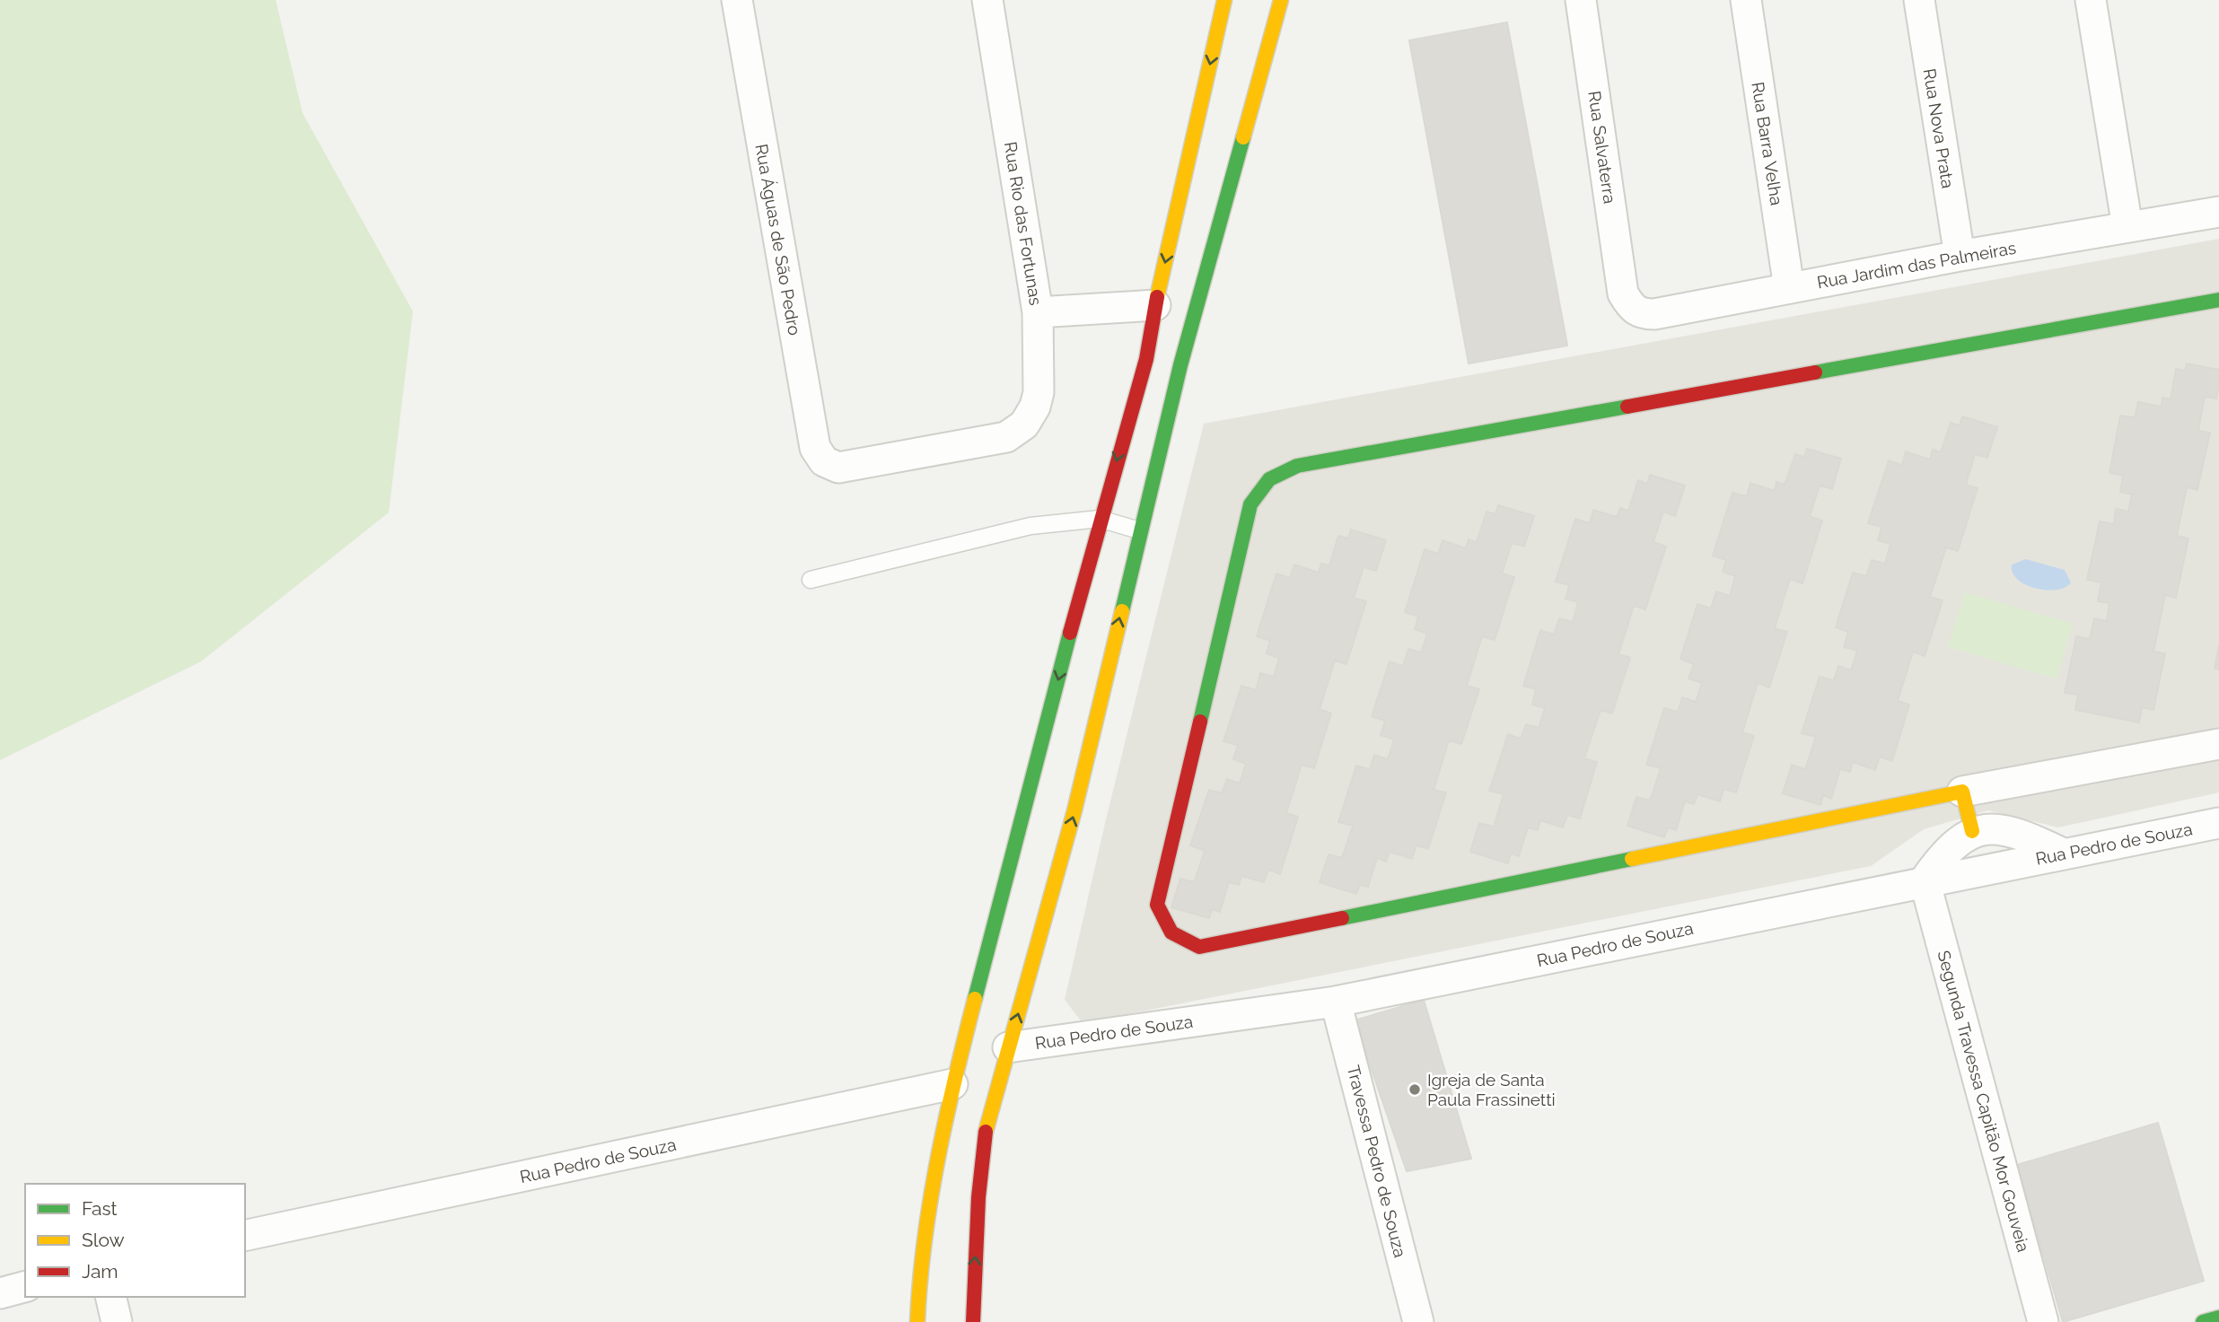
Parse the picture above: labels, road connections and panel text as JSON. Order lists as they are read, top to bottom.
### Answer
{
  "streets": {
    "street": [
      "Rua Nova Prata",
      "Rua Barra Velha",
      "Rua Salvaterra",
      "Rua Rio das Fortunas",
      "Rua Águas de São Pedro",
      "Rua Jardim das Palmeiras",
      "Rua Pedro de Souza",
      "Segunda Travessa Capitão Mor Gouveia",
      "Travessa Pedro de Souza"
    ]
  },
  "crossings": [
    ["Rua Nova Prata", "Rua Jardim das Palmeiras"],
    ["Rua Barra Velha", "Rua Jardim das Palmeiras"],
    ["Rua Salvaterra", "Rua Jardim das Palmeiras"],
    ["Rua Rio das Fortunas", "Rua Águas de São Pedro"],
    ["Rua Pedro de Souza", "Segunda Travessa Capitão Mor Gouveia"],
    ["Rua Pedro de Souza", "Travessa Pedro de Souza"]
  ],
  "places": ["Igreja de Santa Paula Frassinetti"],
  "legend": ["Fast", "Slow", "Jam"]
}
